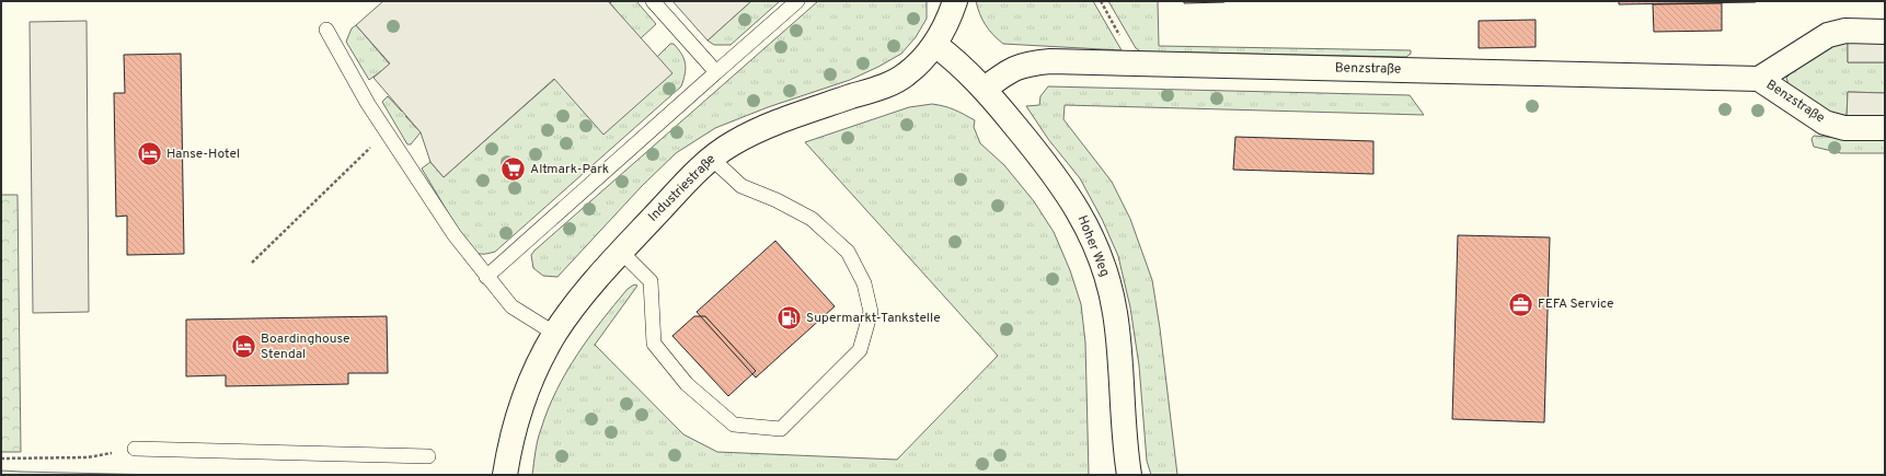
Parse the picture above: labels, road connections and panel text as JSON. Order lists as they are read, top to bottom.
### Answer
{
  "streets": {
    "street": ["Benzstraße", "Industriestraße", "Hoher Weg"]
  },
  "crossings": [
    ["Benzstraße", "Hoher Weg"],
    ["Industriestraße", "Hoher Weg"]
  ],
  "places": {
    "hotel": ["Hanse-Hotel", "Boardinghouse Stendal"],
    "supermarket": ["Altmark-Park"],
    "office": ["FEFA Service"],
    "fuel station": ["Supermarkt-Tankstelle"]
  }
}
